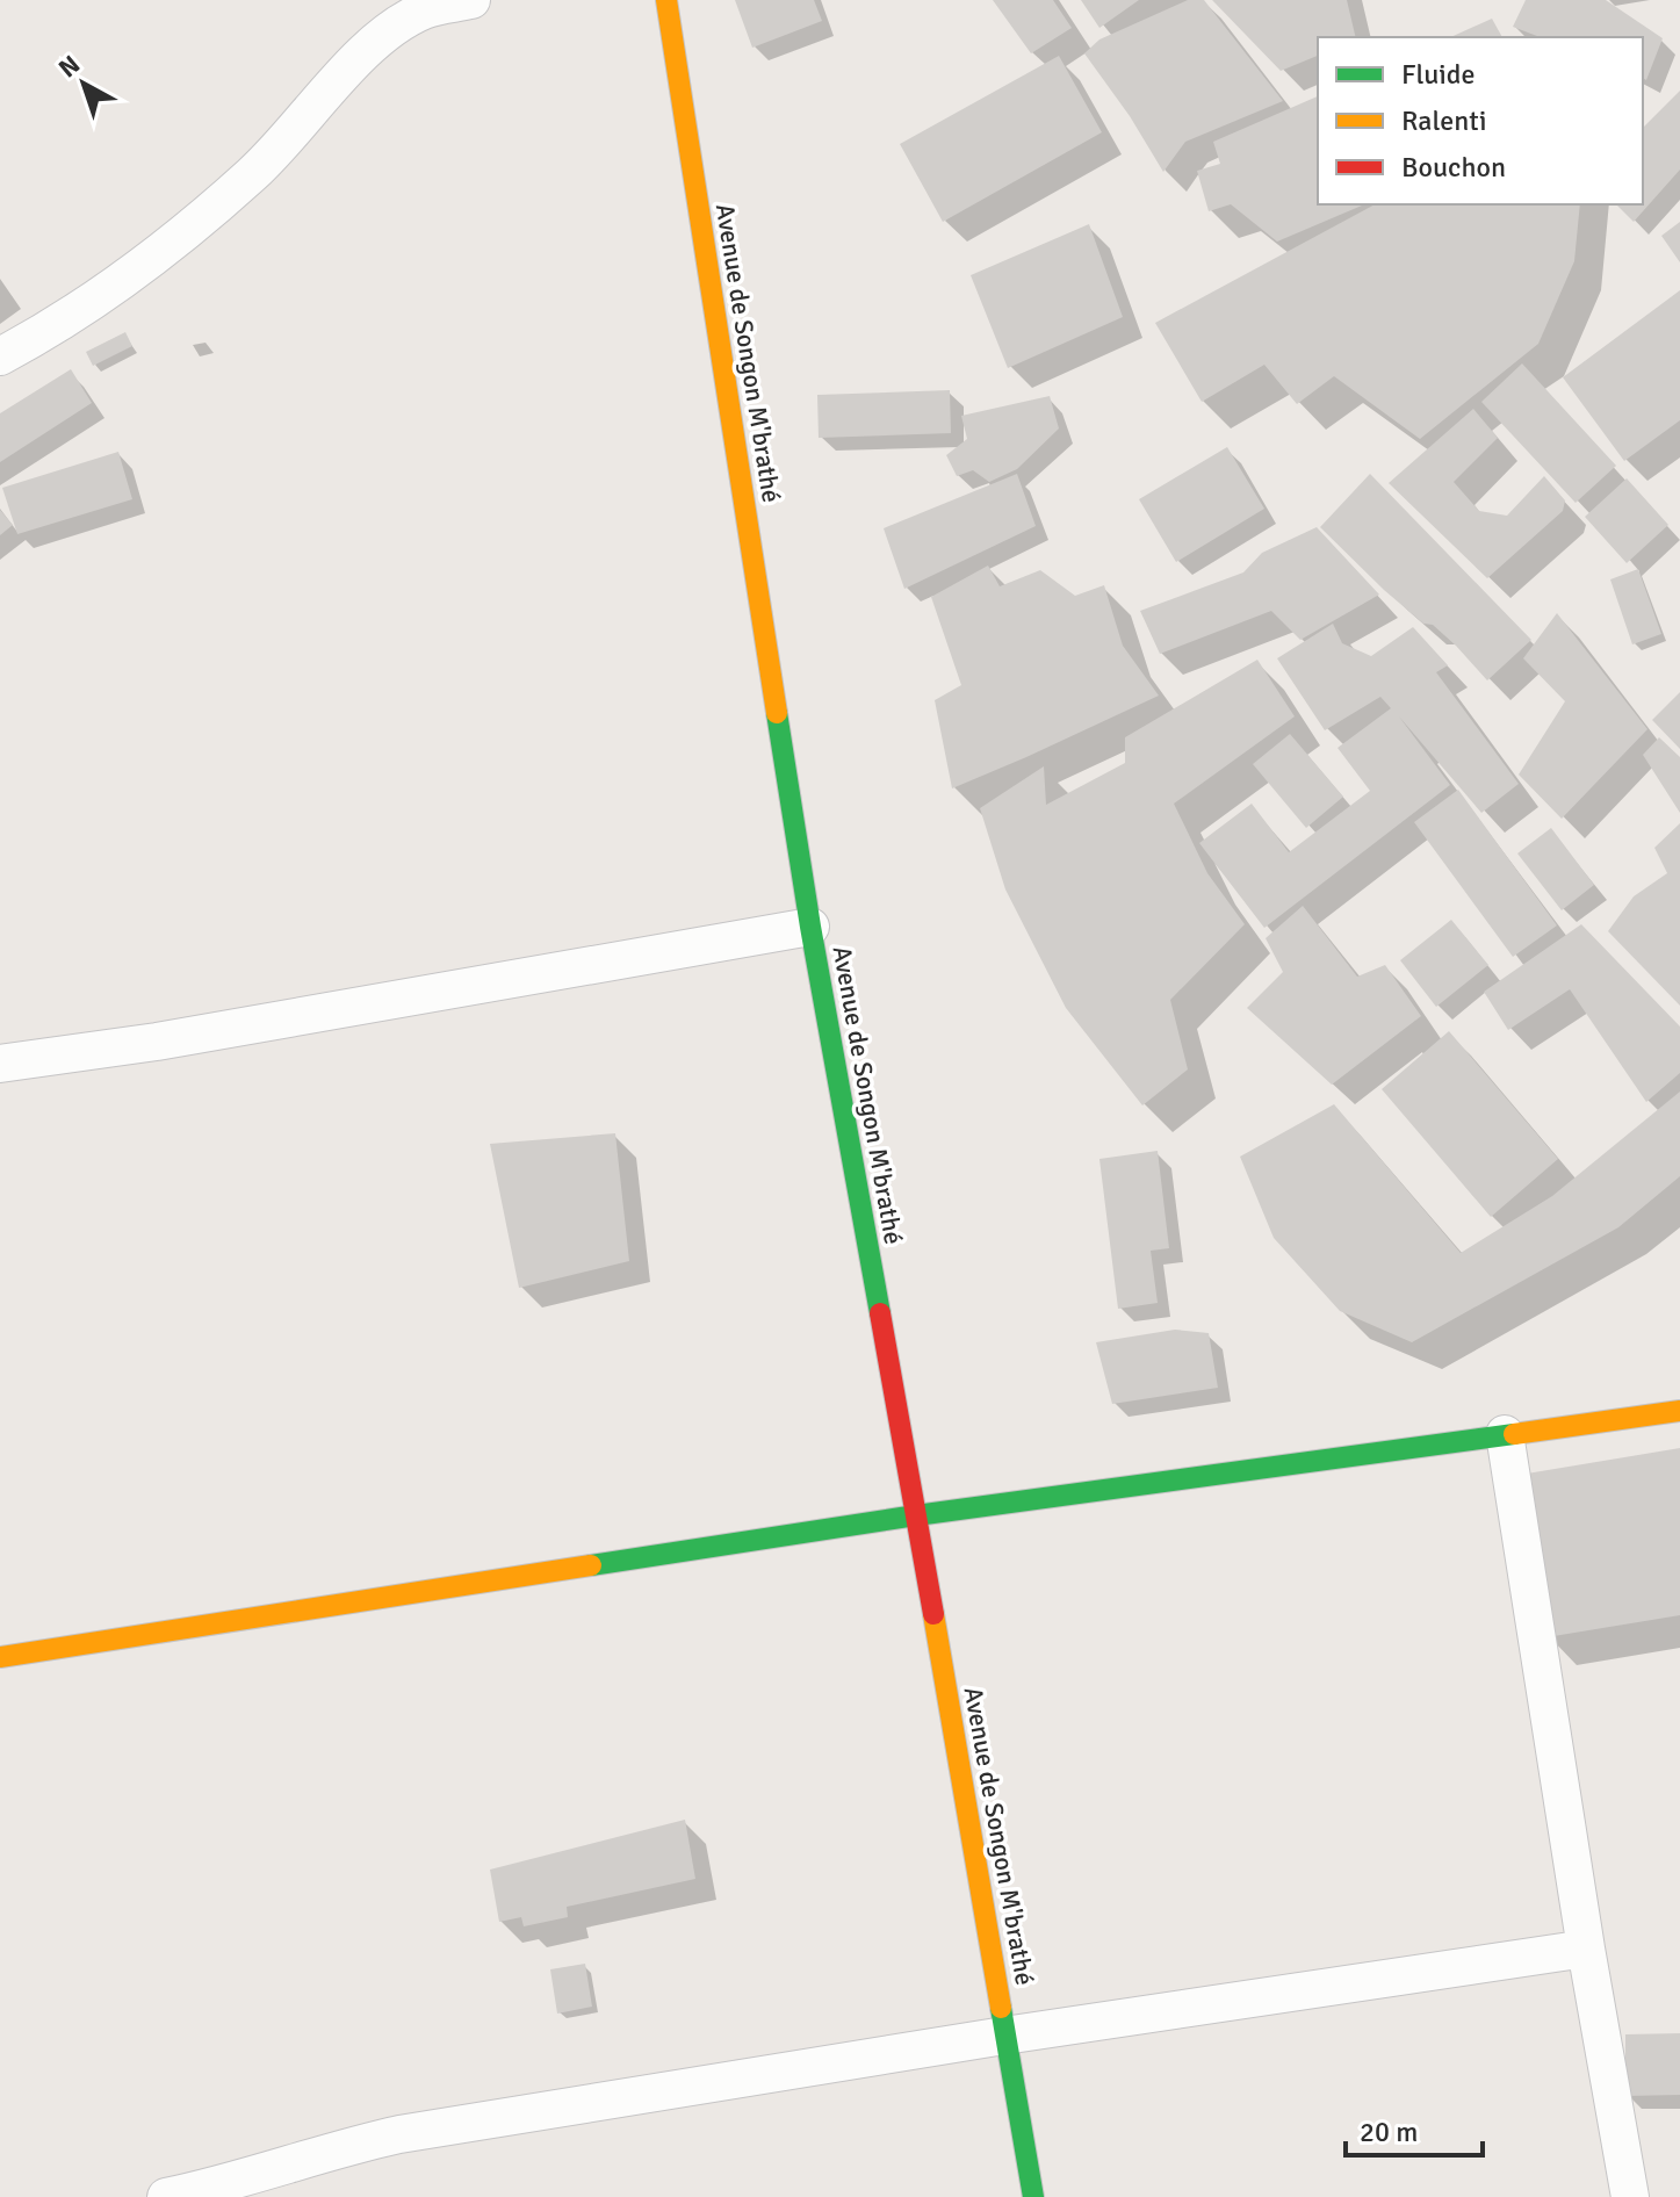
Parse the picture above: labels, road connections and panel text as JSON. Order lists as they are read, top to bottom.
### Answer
{
  "streets": {
    "street": ["Avenue de Songon M'brathé"]
  },
  "legend": ["Fluide", "Ralenti", "Bouchon"],
  "scale_bar": "20 m",
  "north": "top left"
}
